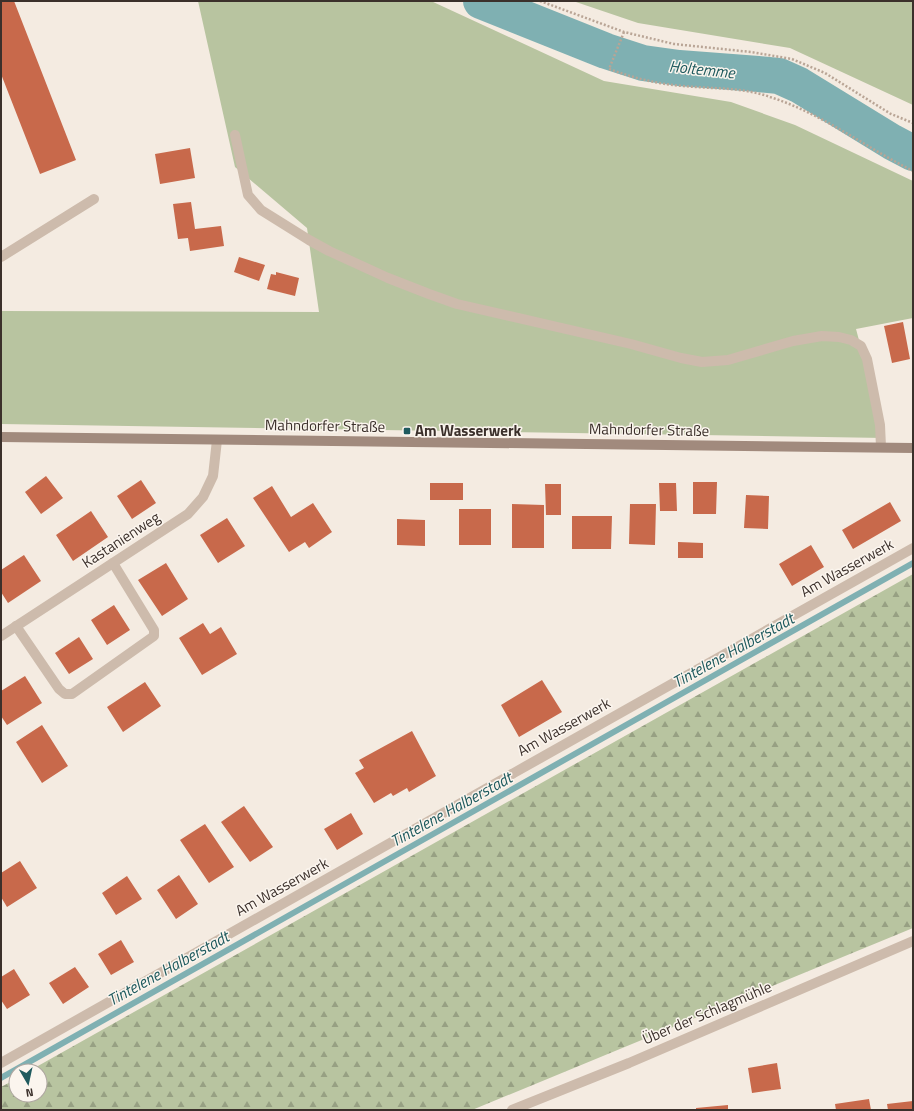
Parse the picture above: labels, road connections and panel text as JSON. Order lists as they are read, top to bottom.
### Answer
{
  "streets": {
    "street": [
      "Mahndorfer Straße",
      "Kastanienweg",
      "Am Wasserwerk",
      "Über der Schlagmühle"
    ]
  },
  "crossings": [
    ["Mahndorfer Straße", "Kastanienweg"]
  ],
  "water": ["Holtemme", "Tintelene Halberstadt"],
  "places": {
    "transit": ["Am Wasserwerk"]
  },
  "north": "bottom"
}
